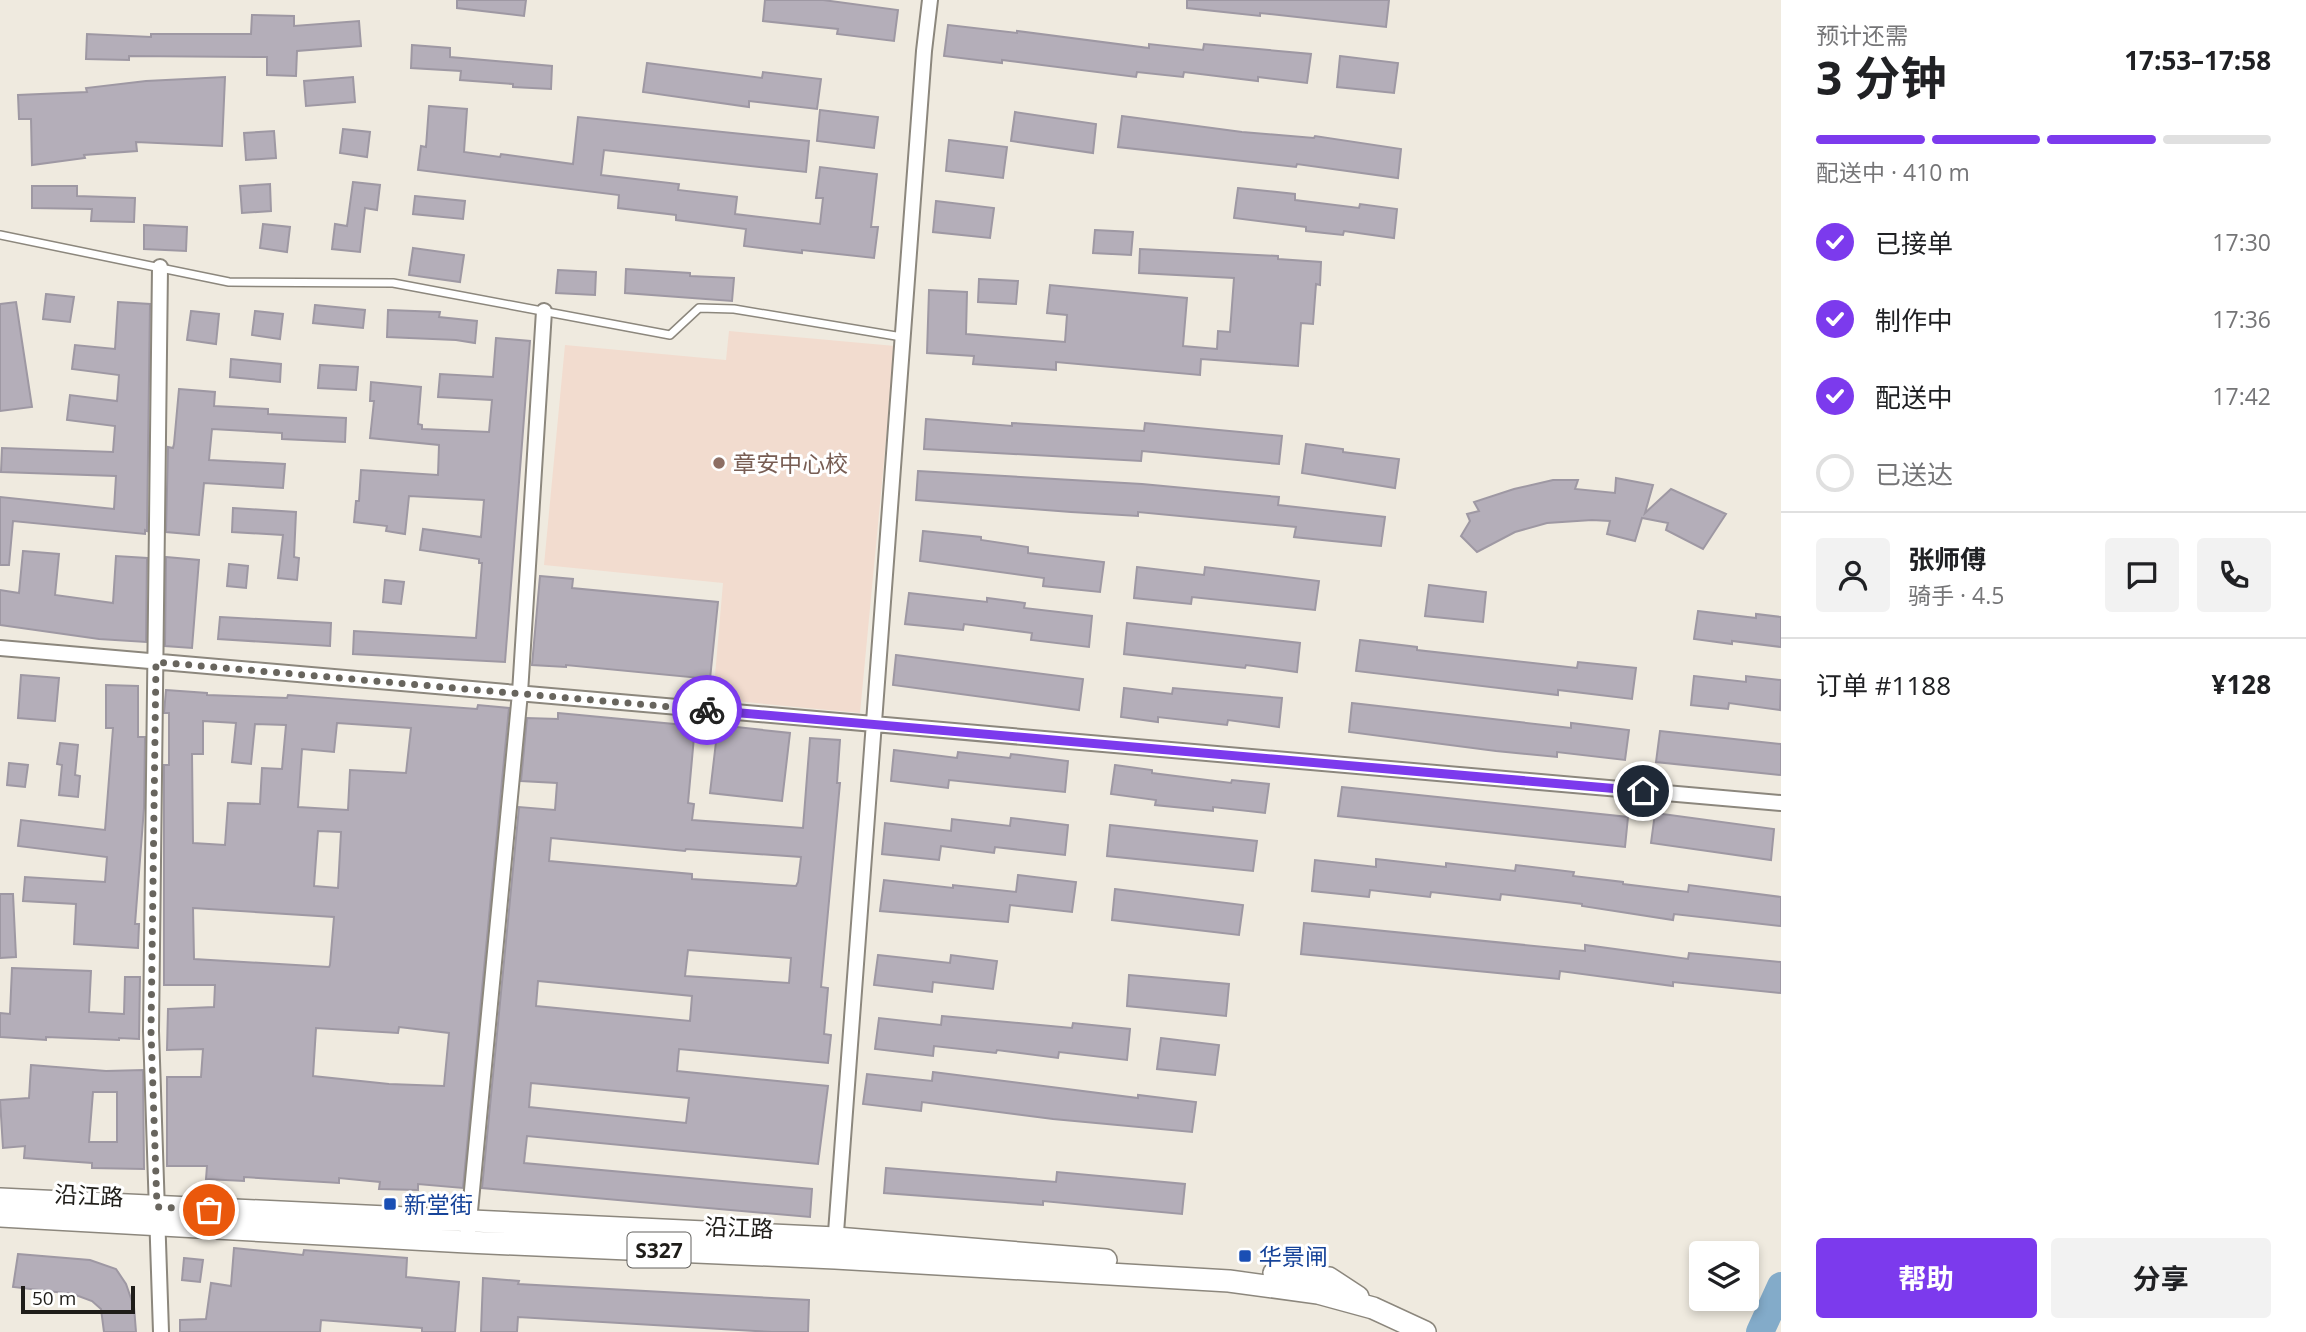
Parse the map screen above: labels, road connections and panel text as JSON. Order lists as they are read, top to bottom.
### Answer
{
  "streets": {
    "main road": ["沿江路"]
  },
  "places": {
    "other": ["章安中心校"],
    "transit": ["新堂街", "华景闸"]
  },
  "scale_bar": "50 m",
  "page": {
    "heading": ["3 分钟", "预计还需", "17:53–17:58"],
    "panel": [
      "张师傅",
      "骑手 · 4.5",
      "订单 #1188",
      "¥128"
    ],
    "bar": "配送中 · 410 m",
    "list": [
      ["已接单", "17:30"],
      ["制作中", "17:36"],
      ["配送中", "17:42"],
      "已送达"
    ],
    "buttons": ["帮助", "分享"],
    "scale": "50 m"
  }
}
